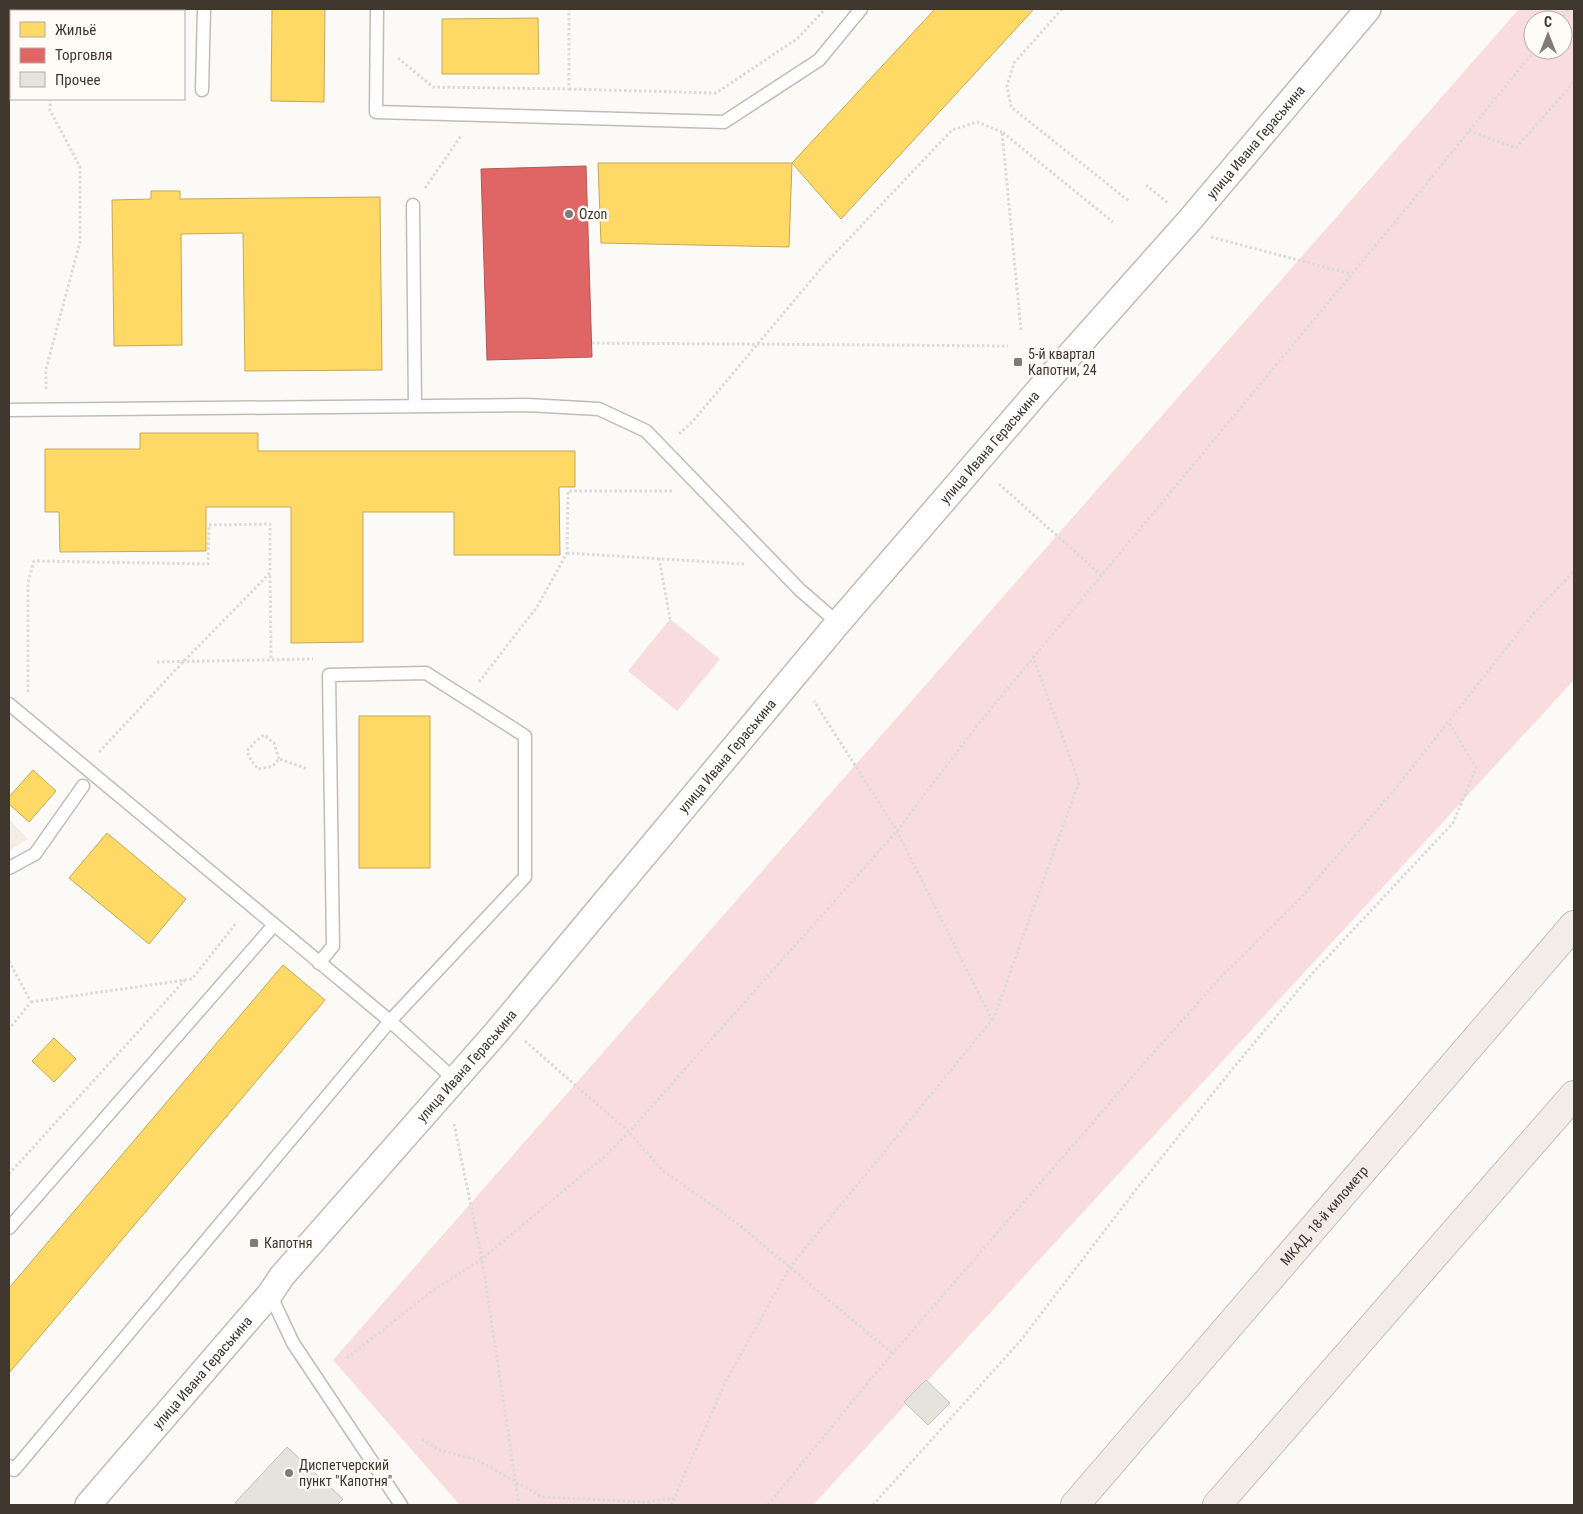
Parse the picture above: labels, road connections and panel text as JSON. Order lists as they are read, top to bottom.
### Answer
{
  "streets": {
    "highway": ["МКАД, 18-й километр"],
    "street": ["улица Ивана Гераськина"]
  },
  "places": {
    "other": ["Ozon", "Диспетчерский пункт \"Капотня\""],
    "transit": ["5-й квартал Капотни, 24", "Капотня"]
  },
  "legend": ["Жильё", "Торговля", "Прочее"],
  "north": "top"
}
